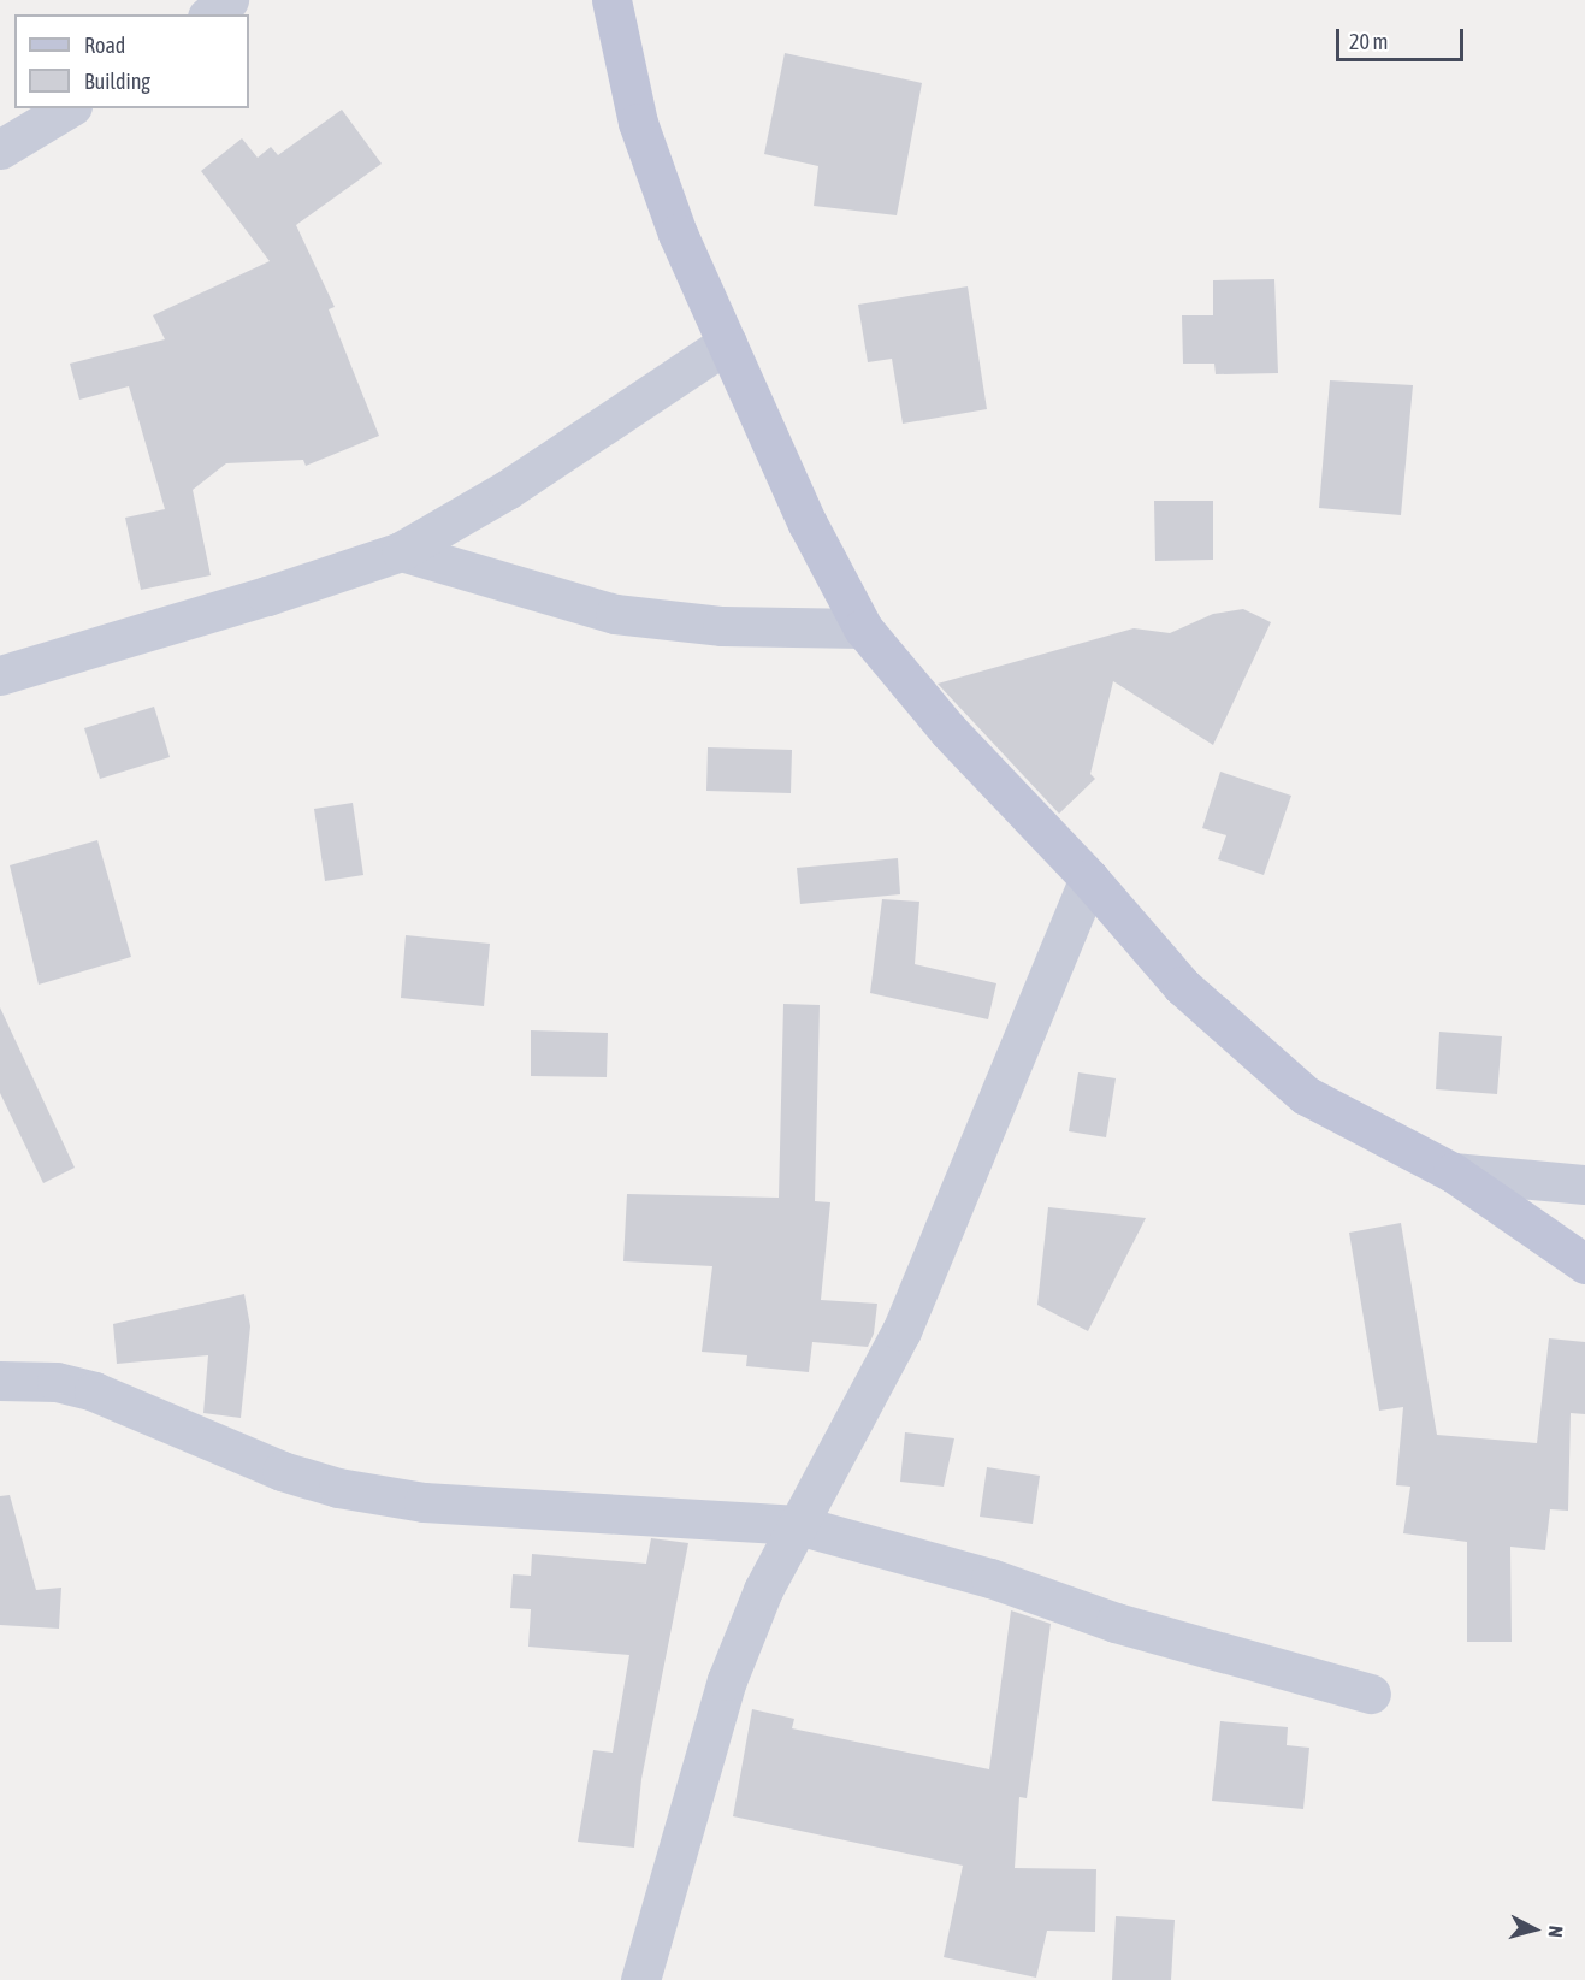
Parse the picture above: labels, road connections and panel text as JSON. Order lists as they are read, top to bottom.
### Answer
{
  "legend": ["Road", "Building"],
  "scale_bar": "20 m",
  "north": "right"
}
